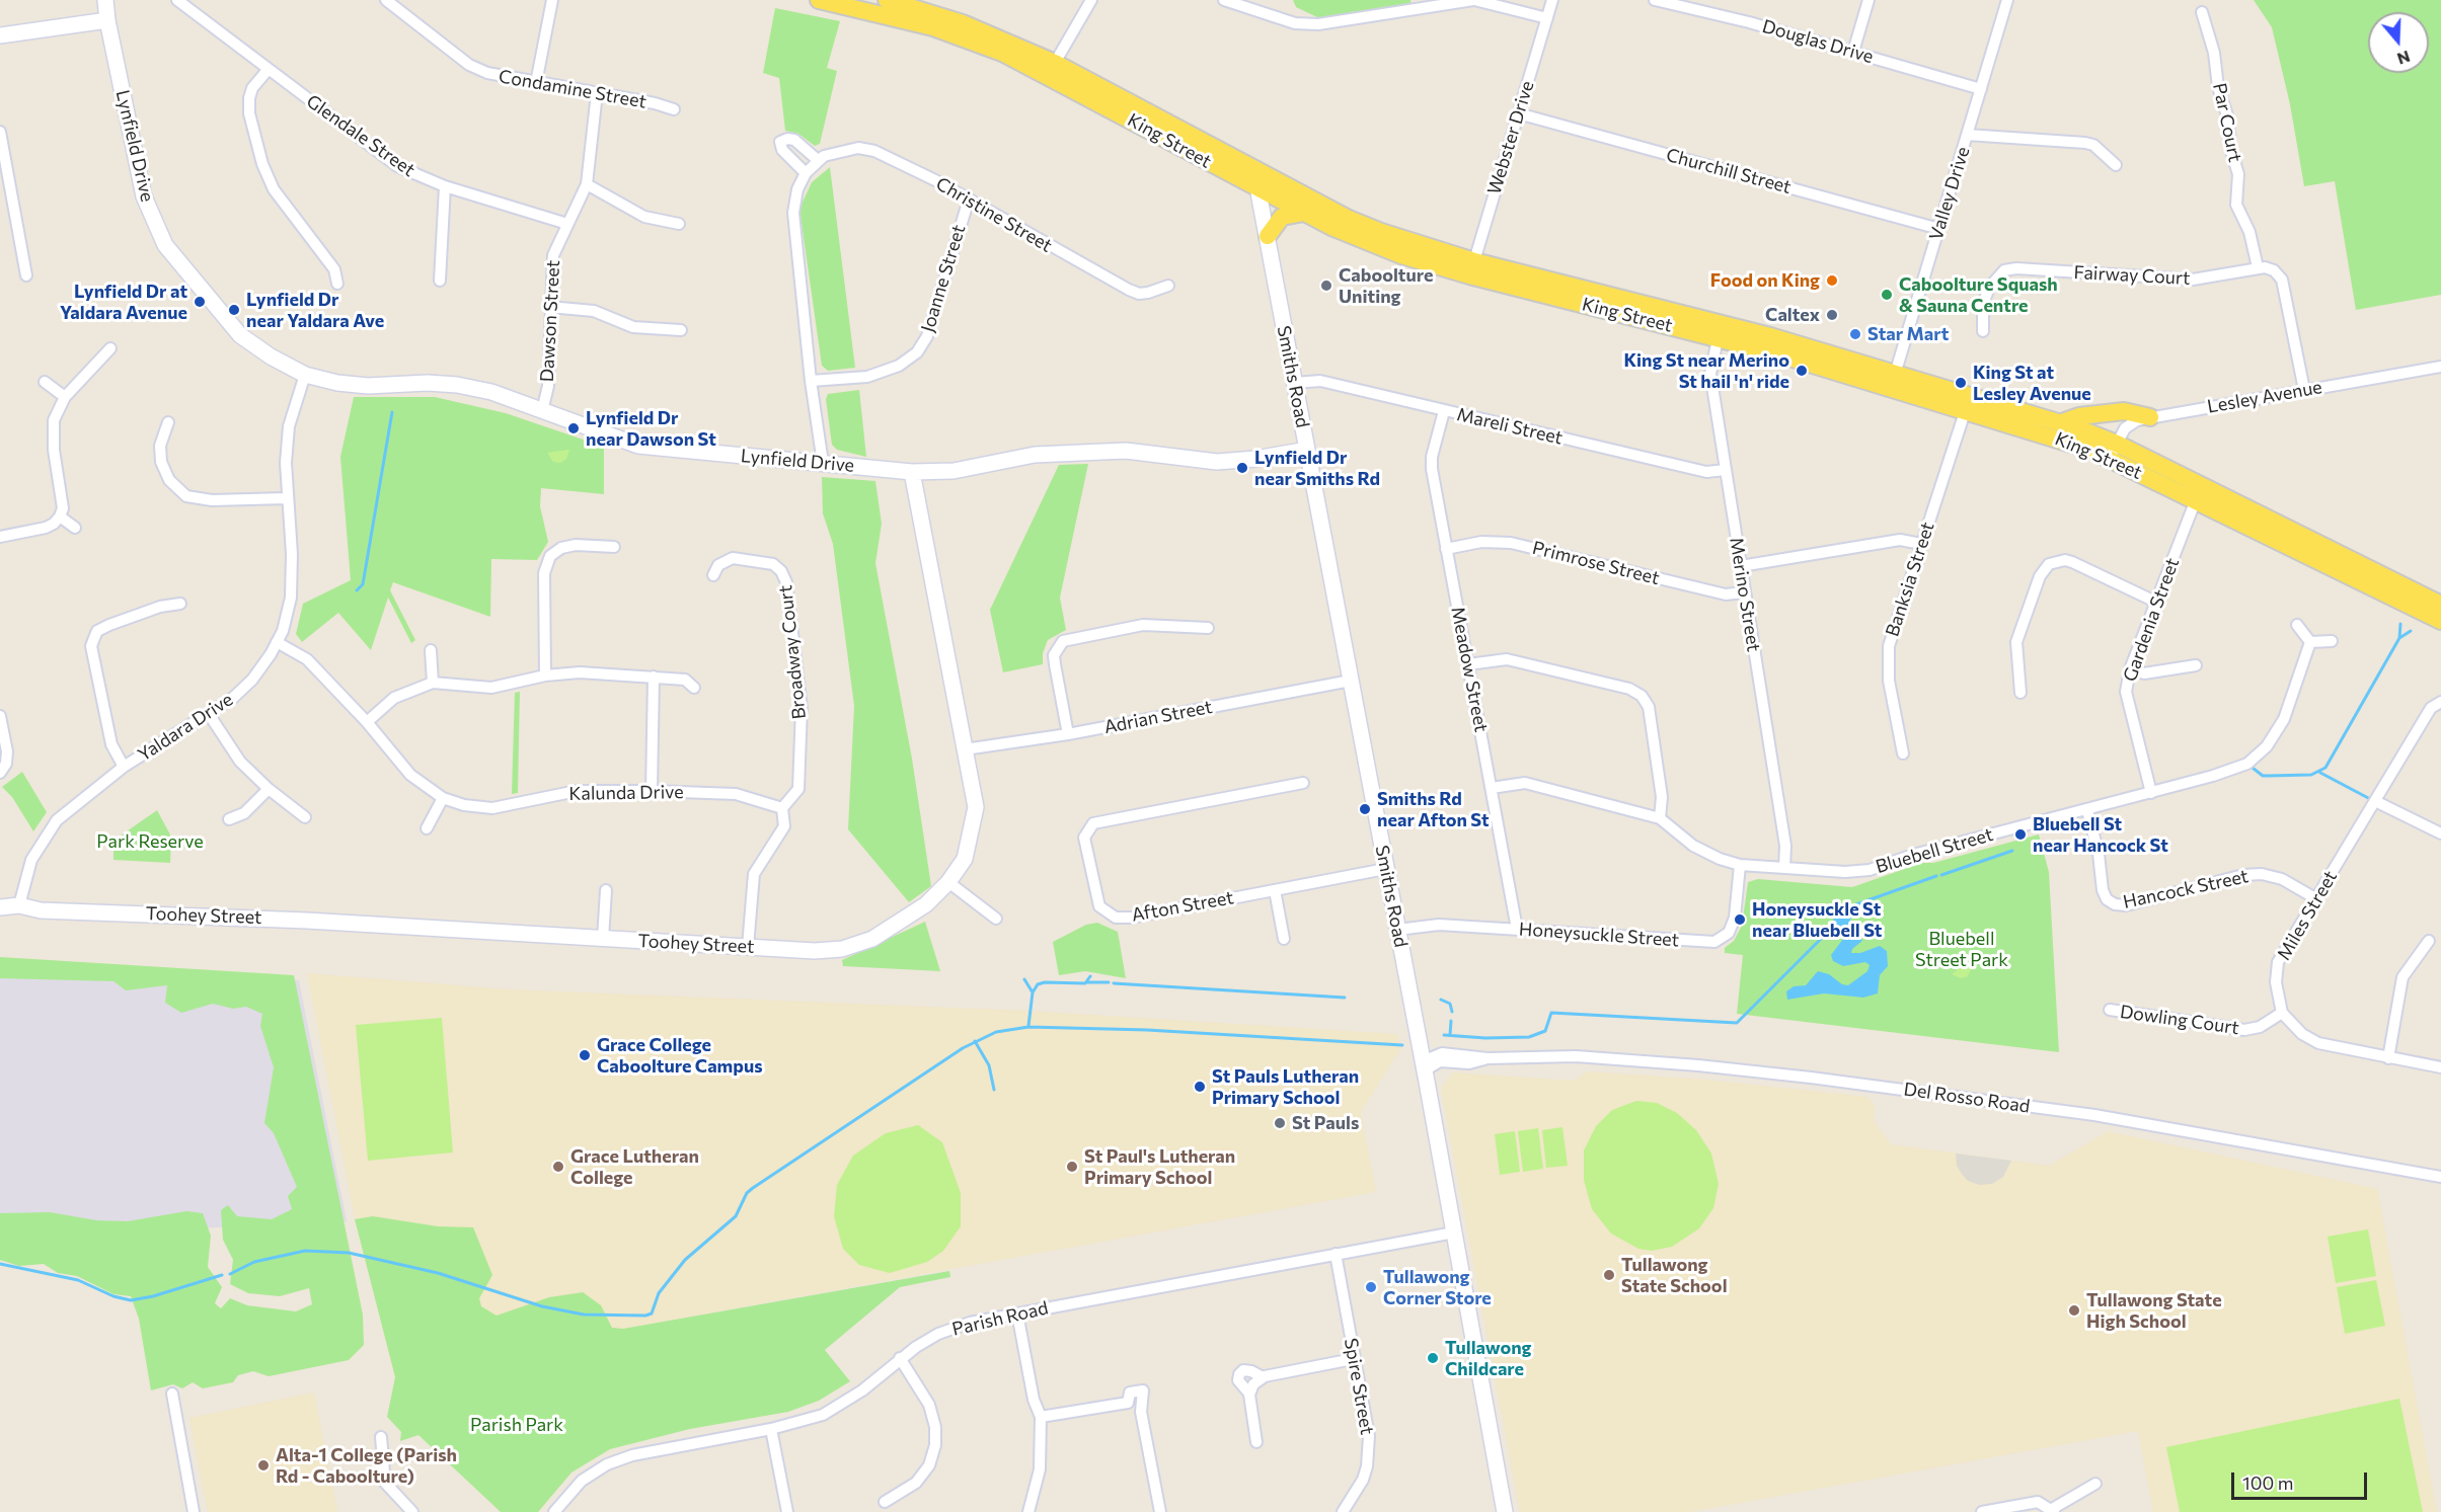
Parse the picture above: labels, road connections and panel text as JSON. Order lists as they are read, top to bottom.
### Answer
{
  "streets": {
    "main road": ["King Street"],
    "street": [
      "Douglas Drive",
      "Condamine Street",
      "Par Court",
      "Glendale Street",
      "Webster Drive",
      "Lynfield Drive",
      "Churchill Street",
      "Valley Drive",
      "Christine Street",
      "Fairway Court",
      "Joanne Street",
      "Dawson Street",
      "Smiths Road",
      "Lesley Avenue",
      "Mareli Street",
      "Primrose Street",
      "Banksia Street",
      "Merino Street",
      "Gardenia Street",
      "Broadway Court",
      "Meadow Street",
      "Adrian Street",
      "Yaldara Drive",
      "Kalunda Drive",
      "Bluebell Street",
      "Hancock Street",
      "Afton Street",
      "Toohey Street",
      "Miles Street",
      "Honeysuckle Street",
      "Dowling Court",
      "Del Rosso Road",
      "Parish Road",
      "Spire Street"
    ]
  },
  "crossings": [
    ["Douglas Drive", "Valley Drive"],
    ["Condamine Street", "Dawson Street"],
    ["Par Court", "Fairway Court"],
    ["Glendale Street", "Dawson Street"],
    ["Webster Drive", "King Street"],
    ["Webster Drive", "Churchill Street"],
    ["King Street", "Valley Drive"],
    ["King Street", "Smiths Road"],
    ["King Street", "Lesley Avenue"],
    ["King Street", "Banksia Street"],
    ["King Street", "Merino Street"],
    ["King Street", "Gardenia Street"],
    ["Lynfield Drive", "Christine Street"],
    ["Lynfield Drive", "Dawson Street"],
    ["Lynfield Drive", "Smiths Road"],
    ["Lynfield Drive", "Yaldara Drive"],
    ["Lynfield Drive", "Toohey Street"],
    ["Churchill Street", "Valley Drive"],
    ["Christine Street", "Joanne Street"],
    ["Smiths Road", "Mareli Street"],
    ["Smiths Road", "Adrian Street"],
    ["Smiths Road", "Afton Street"],
    ["Smiths Road", "Honeysuckle Street"],
    ["Smiths Road", "Del Rosso Road"],
    ["Smiths Road", "Parish Road"],
    ["Mareli Street", "Merino Street"],
    ["Mareli Street", "Meadow Street"],
    ["Primrose Street", "Merino Street"],
    ["Primrose Street", "Meadow Street"],
    ["Merino Street", "Bluebell Street"],
    ["Gardenia Street", "Bluebell Street"],
    ["Broadway Court", "Kalunda Drive"],
    ["Meadow Street", "Bluebell Street"],
    ["Meadow Street", "Honeysuckle Street"],
    ["Adrian Street", "Toohey Street"],
    ["Yaldara Drive", "Kalunda Drive"],
    ["Yaldara Drive", "Toohey Street"],
    ["Bluebell Street", "Hancock Street"],
    ["Bluebell Street", "Honeysuckle Street"],
    ["Hancock Street", "Miles Street"],
    ["Miles Street", "Dowling Court"],
    ["Parish Road", "Spire Street"]
  ],
  "parks": ["Park Reserve", "Bluebell Street Park", "Parish Park"],
  "places": [
    "Food on King",
    "Caboolture Uniting",
    "Caboolture Squash & Sauna Centre",
    "Lynfield Dr at Yaldara Avenue",
    "Lynfield Dr near Yaldara Ave",
    "Caltex",
    "Star Mart",
    "King St near Merino St hail 'n' ride",
    "King St at Lesley Avenue",
    "Lynfield Dr near Dawson St",
    "Lynfield Dr near Smiths Rd",
    "Smiths Rd near Afton St",
    "Bluebell St near Hancock St",
    "Honeysuckle St near Bluebell St",
    "Grace College Caboolture Campus",
    "St Pauls Lutheran Primary School",
    "St Pauls",
    "Grace Lutheran College",
    "St Paul's Lutheran Primary School",
    "Tullawong State School",
    "Tullawong Corner Store",
    "Tullawong State High School",
    "Tullawong Childcare",
    "Alta-1 College (Parish Rd - Caboolture)"
  ],
  "scale_bar": "100 m",
  "north": "bottom"
}
